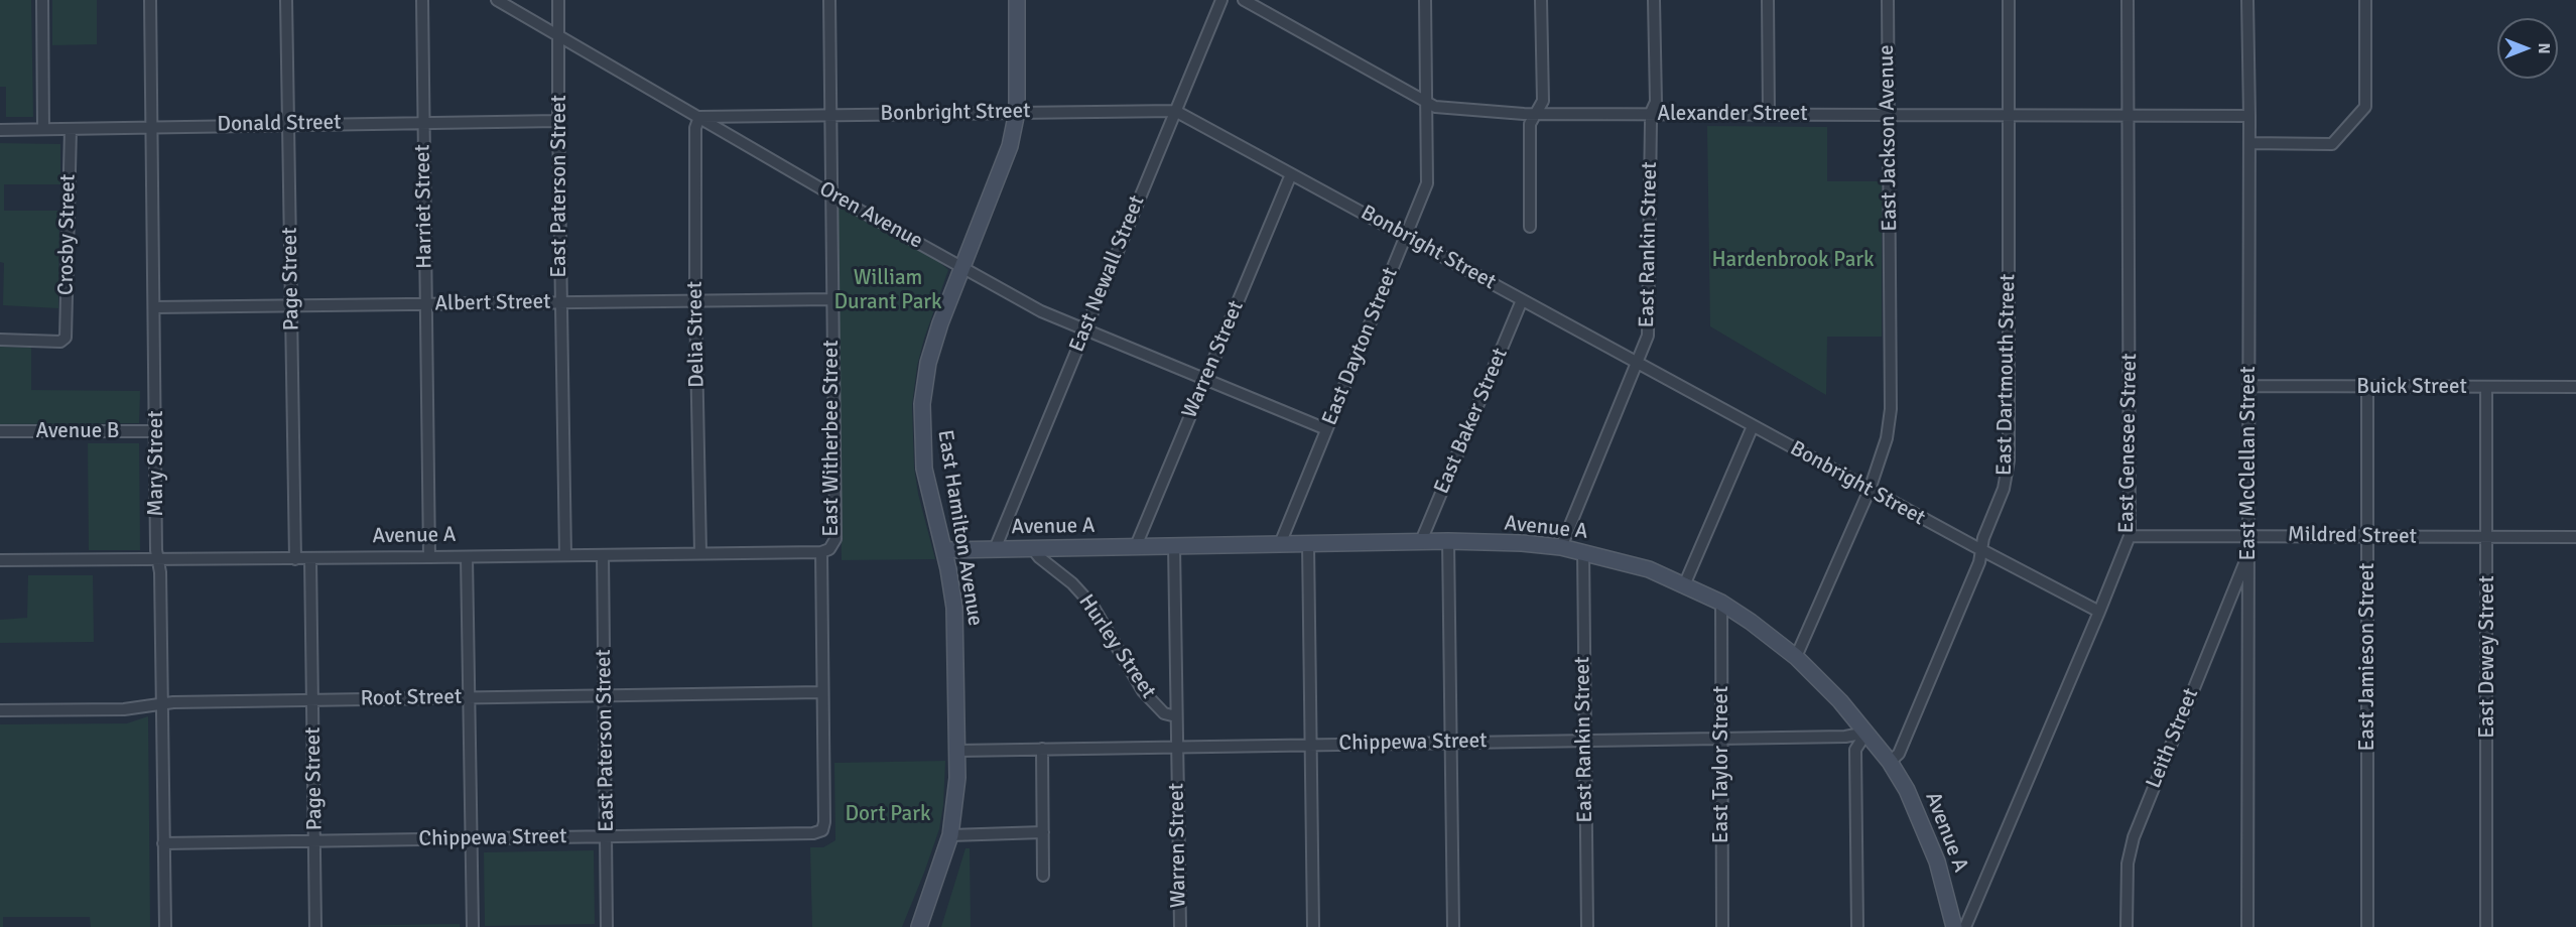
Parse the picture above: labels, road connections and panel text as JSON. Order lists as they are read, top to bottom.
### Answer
{
  "streets": {
    "street": [
      "Bonbright Street",
      "Alexander Street",
      "Donald Street",
      "East Jackson Avenue",
      "East Paterson Street",
      "Harriet Street",
      "Oren Avenue",
      "Crosby Street",
      "East Rankin Street",
      "East Newall Street",
      "Page Street",
      "Albert Street",
      "Delia Street",
      "East Dayton Street",
      "Warren Street",
      "East Dartmouth Street",
      "Buick Street",
      "East Baker Street",
      "Avenue B",
      "East Witherbee Street",
      "East Genesee Street",
      "Mary Street",
      "East McClellan Street",
      "Avenue A",
      "East Hamilton Avenue",
      "Mildred Street",
      "Hurley Street",
      "East Jamieson Street",
      "East Dewey Street",
      "Root Street",
      "Leith Street",
      "Chippewa Street",
      "East Taylor Street"
    ]
  },
  "crossings": [
    ["Bonbright Street", "East Jackson Avenue"],
    ["Bonbright Street", "Oren Avenue"],
    ["Bonbright Street", "East Rankin Street"],
    ["Bonbright Street", "East Newall Street"],
    ["Bonbright Street", "Delia Street"],
    ["Bonbright Street", "East Dayton Street"],
    ["Bonbright Street", "Warren Street"],
    ["Bonbright Street", "East Dartmouth Street"],
    ["Bonbright Street", "East Baker Street"],
    ["Bonbright Street", "East Witherbee Street"],
    ["Bonbright Street", "East Genesee Street"],
    ["Bonbright Street", "East Hamilton Avenue"],
    ["Alexander Street", "East Jackson Avenue"],
    ["Alexander Street", "East Rankin Street"],
    ["Alexander Street", "East Dayton Street"],
    ["Alexander Street", "East Dartmouth Street"],
    ["Alexander Street", "East Genesee Street"],
    ["Alexander Street", "East McClellan Street"],
    ["Donald Street", "East Paterson Street"],
    ["Donald Street", "Harriet Street"],
    ["Donald Street", "Crosby Street"],
    ["Donald Street", "Page Street"],
    ["Donald Street", "Mary Street"],
    ["East Jackson Avenue", "Avenue A"],
    ["East Paterson Street", "Oren Avenue"],
    ["East Paterson Street", "Albert Street"],
    ["East Paterson Street", "Avenue A"],
    ["East Paterson Street", "Root Street"],
    ["East Paterson Street", "Chippewa Street"],
    ["Harriet Street", "Albert Street"],
    ["Harriet Street", "Avenue A"],
    ["Oren Avenue", "East Newall Street"],
    ["Oren Avenue", "Delia Street"],
    ["Oren Avenue", "East Dayton Street"],
    ["Oren Avenue", "Warren Street"],
    ["Oren Avenue", "East Witherbee Street"],
    ["Oren Avenue", "East Hamilton Avenue"],
    ["East Rankin Street", "Avenue A"],
    ["East Rankin Street", "Chippewa Street"],
    ["East Newall Street", "Avenue A"],
    ["Page Street", "Albert Street"],
    ["Page Street", "Avenue A"],
    ["Page Street", "Root Street"],
    ["Page Street", "Chippewa Street"],
    ["Albert Street", "Delia Street"],
    ["Albert Street", "East Witherbee Street"],
    ["Albert Street", "Mary Street"],
    ["Delia Street", "Avenue A"],
    ["East Dayton Street", "Avenue A"],
    ["Warren Street", "Avenue A"],
    ["Warren Street", "Hurley Street"],
    ["Warren Street", "Chippewa Street"],
    ["East Dartmouth Street", "Avenue A"],
    ["Buick Street", "East McClellan Street"],
    ["Buick Street", "East Jamieson Street"],
    ["Buick Street", "East Dewey Street"],
    ["East Baker Street", "Avenue A"],
    ["Avenue B", "Mary Street"],
    ["East Witherbee Street", "Avenue A"],
    ["East Witherbee Street", "Root Street"],
    ["East Witherbee Street", "Chippewa Street"],
    ["East Genesee Street", "Mildred Street"],
    ["Mary Street", "Avenue A"],
    ["Mary Street", "Root Street"],
    ["Mary Street", "Chippewa Street"],
    ["East McClellan Street", "Mildred Street"],
    ["East McClellan Street", "Leith Street"],
    ["Avenue A", "East Hamilton Avenue"],
    ["Avenue A", "Hurley Street"],
    ["Avenue A", "Chippewa Street"],
    ["Avenue A", "East Taylor Street"],
    ["East Hamilton Avenue", "Chippewa Street"],
    ["Mildred Street", "East Jamieson Street"],
    ["Mildred Street", "East Dewey Street"],
    ["Chippewa Street", "East Taylor Street"]
  ],
  "parks": ["Hardenbrook Park", "William Durant Park", "Dort Park"],
  "north": "right"
}
